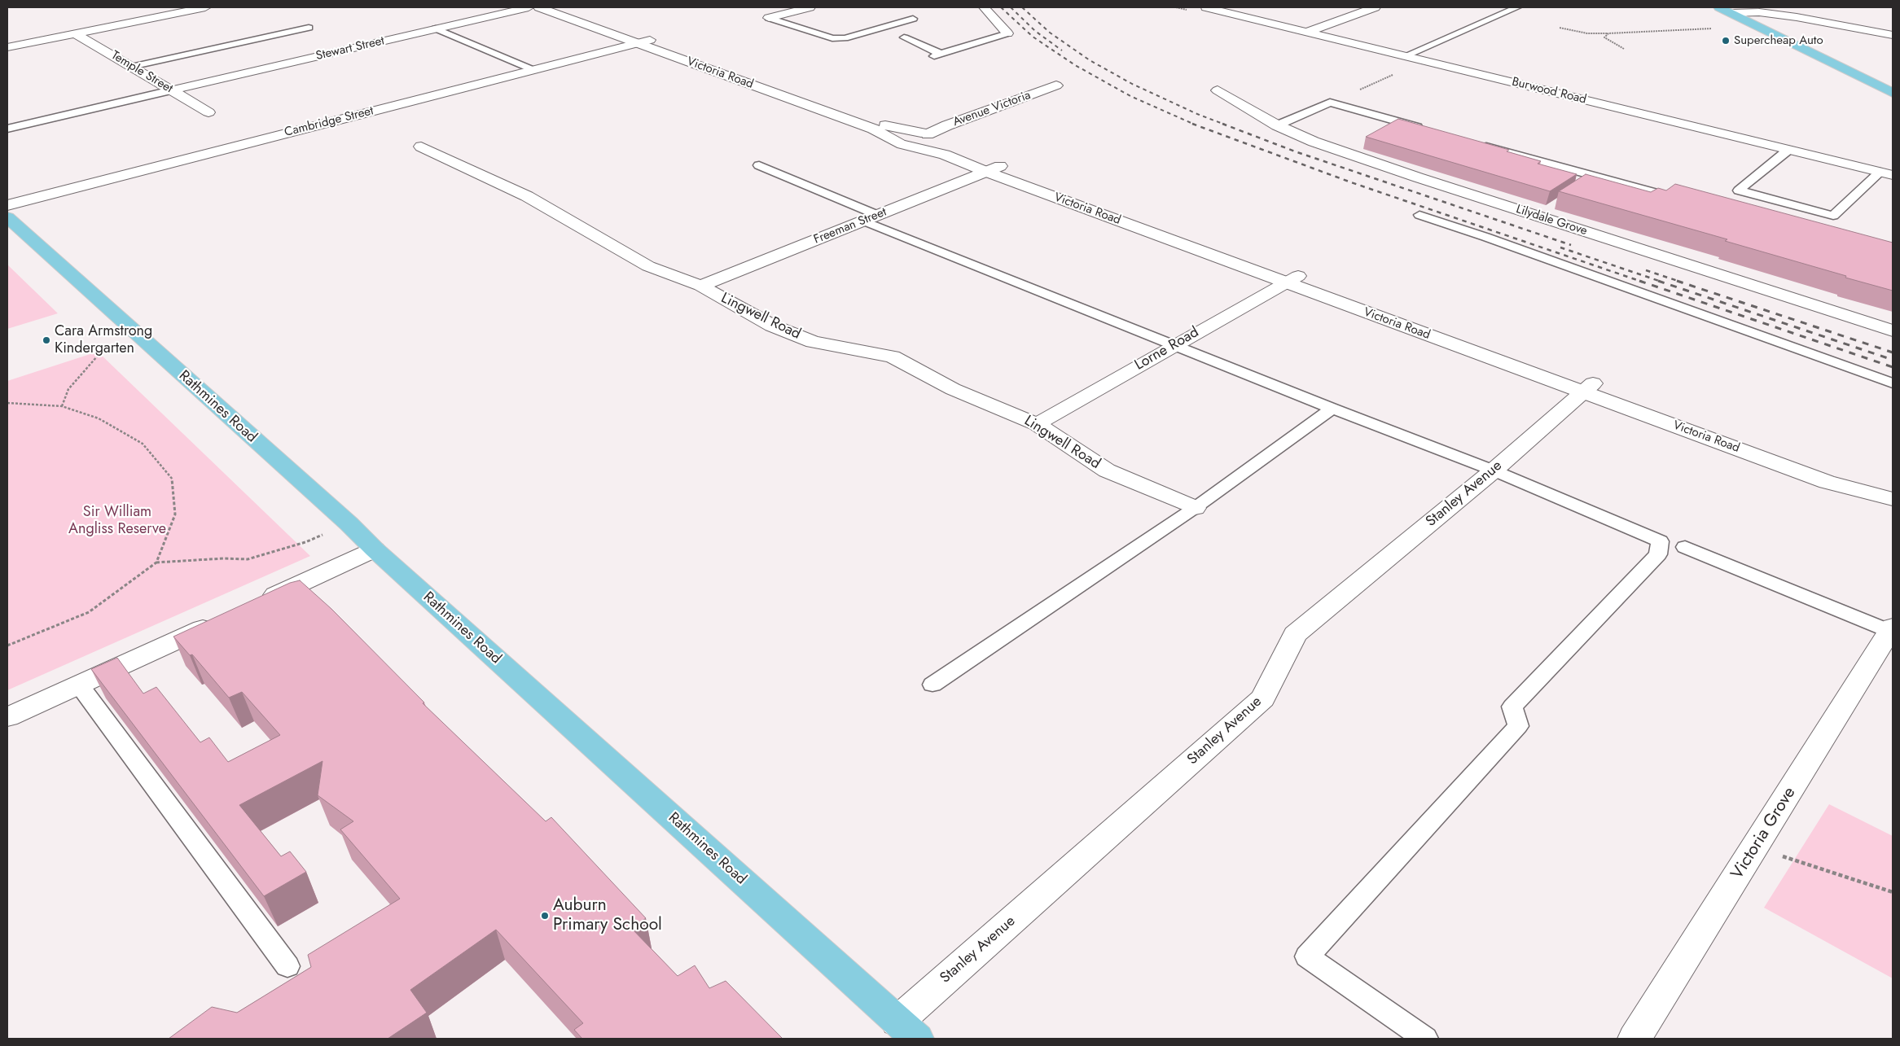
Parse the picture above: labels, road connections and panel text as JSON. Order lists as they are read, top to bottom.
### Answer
{
  "streets": {
    "main road": ["Rathmines Road"],
    "street": [
      "Stewart Street",
      "Temple Street",
      "Victoria Road",
      "Burwood Road",
      "Avenue Victoria",
      "Cambridge Street",
      "Lilydale Grove",
      "Freeman Street",
      "Lingwell Road",
      "Lorne Road",
      "Stanley Avenue",
      "Victoria Grove"
    ]
  },
  "crossings": [
    ["Stewart Street", "Temple Street"],
    ["Victoria Road", "Avenue Victoria"],
    ["Victoria Road", "Cambridge Street"],
    ["Victoria Road", "Freeman Street"],
    ["Victoria Road", "Lorne Road"],
    ["Victoria Road", "Stanley Avenue"],
    ["Freeman Street", "Lingwell Road"],
    ["Lingwell Road", "Lorne Road"],
    ["Rathmines Road", "Stanley Avenue"]
  ],
  "parks": ["Sir William Angliss Reserve"],
  "places": ["Supercheap Auto", "Cara Armstrong Kindergarten", "Auburn Primary School"]
}
